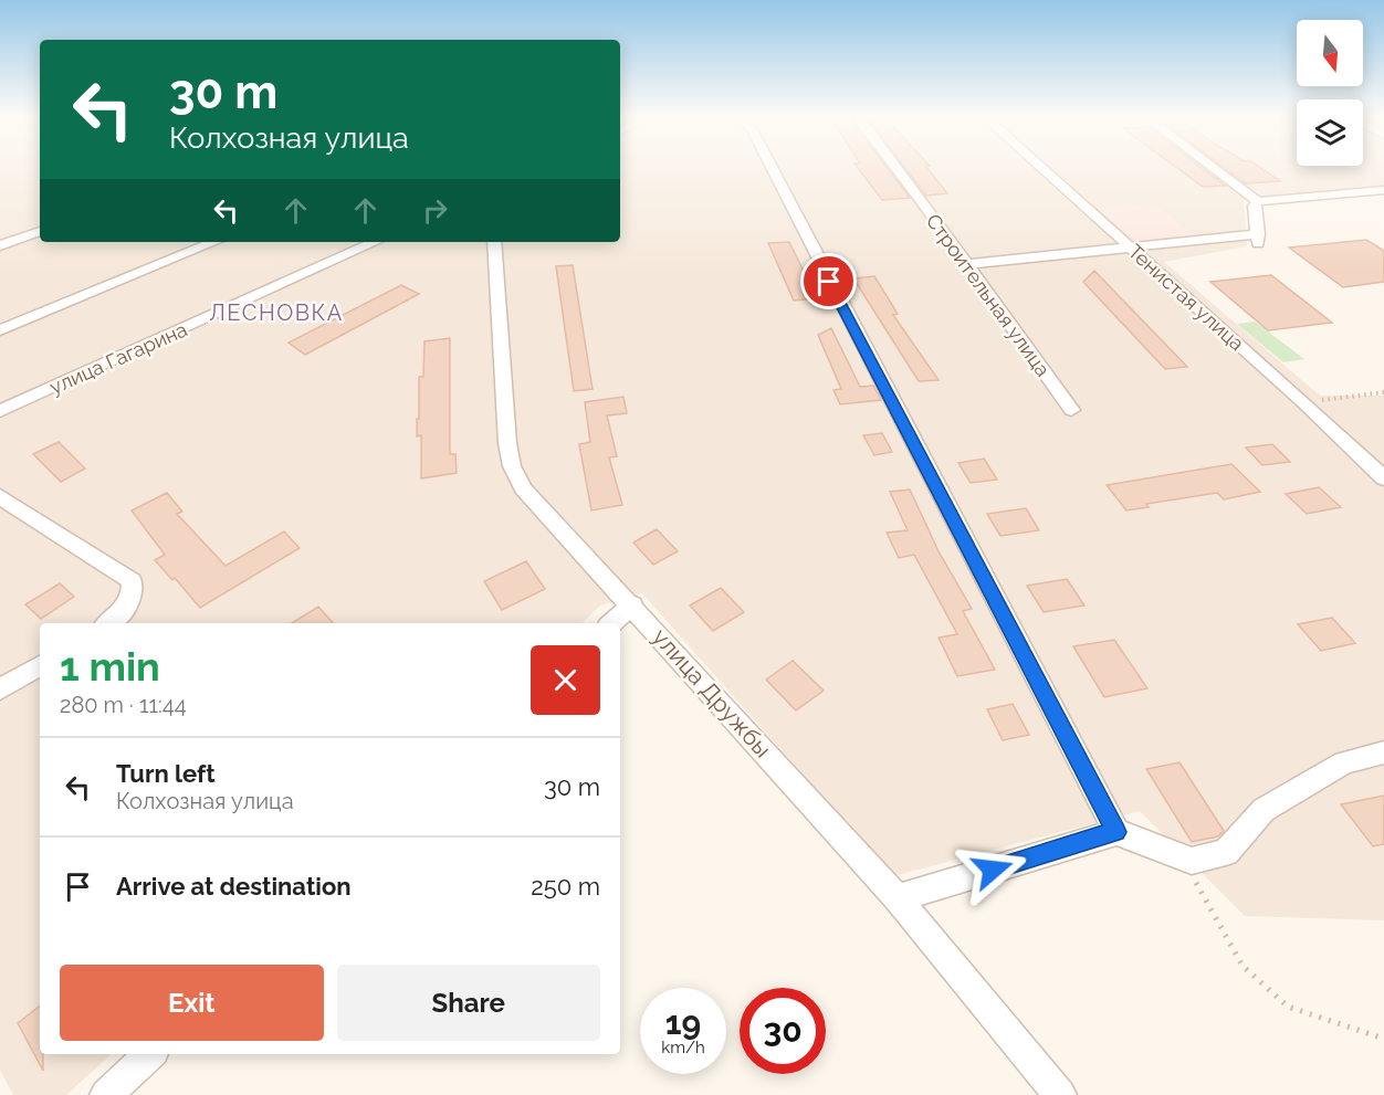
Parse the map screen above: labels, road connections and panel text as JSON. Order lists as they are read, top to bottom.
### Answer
{
  "streets": {
    "street": [
      "Строительная улица",
      "Тенистая улица",
      "улица Гагарина",
      "улица Дружбы"
    ]
  },
  "districts": ["ЛЕСНОВКА"],
  "north": "bottom",
  "page": {
    "turn": ["30 m", "Колхозная улица"],
    "heading": ["1 min", "280 m · 11:44"],
    "list": [
      {
        "name": "Turn left",
        "note": "Колхозная улица",
        "value": "30 m"
      },
      {
        "name": "Arrive at destination",
        "value": "250 m"
      }
    ],
    "buttons": ["Exit", "Share"],
    "speed": "19 km/h",
    "limit": "30"
  }
}
